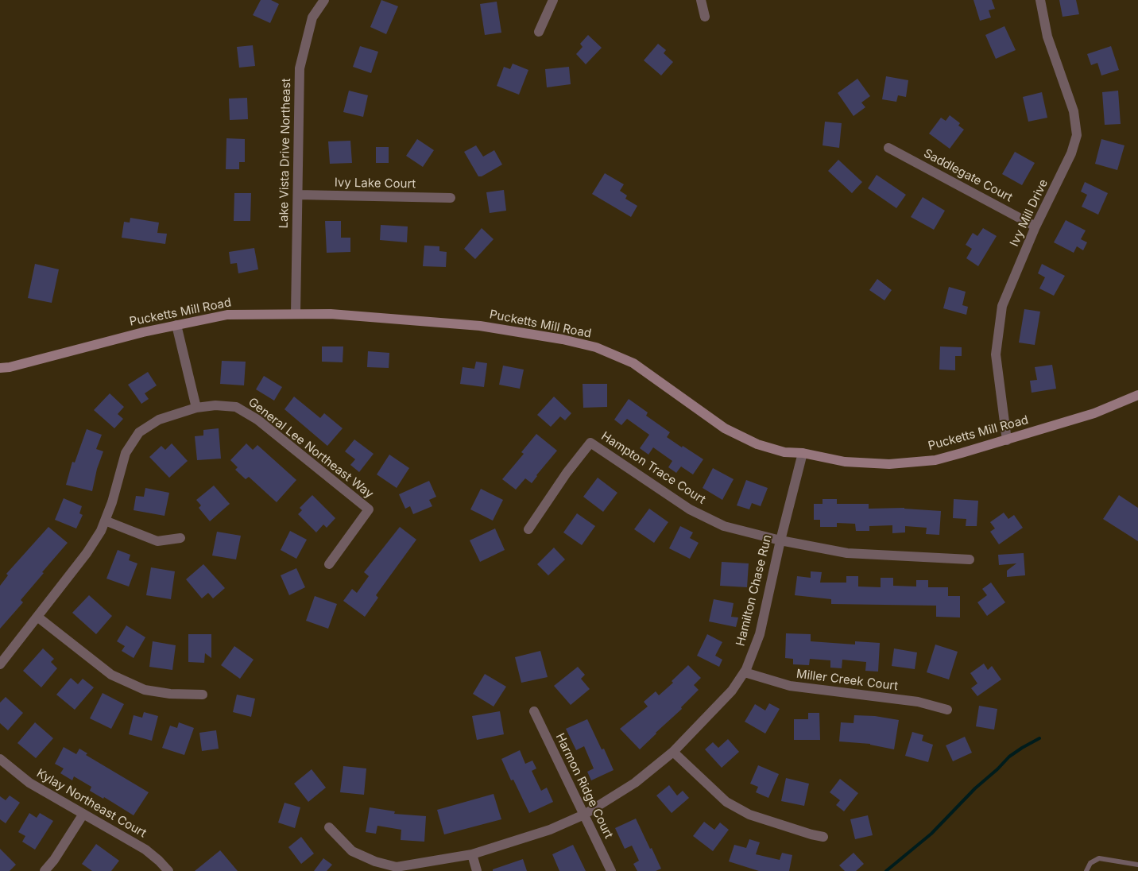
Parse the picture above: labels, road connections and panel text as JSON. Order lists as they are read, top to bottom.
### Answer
{
  "streets": {
    "street": [
      "Lake Vista Drive Northeast",
      "Saddlegate Court",
      "Ivy Lake Court",
      "Ivy Mill Drive",
      "Pucketts Mill Road",
      "General Lee Northeast Way",
      "Hampton Trace Court",
      "Hamilton Chase Run",
      "Miller Creek Court",
      "Harmon Ridge Court",
      "Kylay Northeast Court"
    ]
  },
  "crossings": [
    ["Lake Vista Drive Northeast", "Ivy Lake Court"],
    ["Lake Vista Drive Northeast", "Pucketts Mill Road"],
    ["Saddlegate Court", "Ivy Mill Drive"],
    ["Ivy Mill Drive", "Pucketts Mill Road"],
    ["Pucketts Mill Road", "Hamilton Chase Run"],
    ["Hampton Trace Court", "Hamilton Chase Run"],
    ["Hamilton Chase Run", "Miller Creek Court"],
    ["Hamilton Chase Run", "Harmon Ridge Court"]
  ]
}
